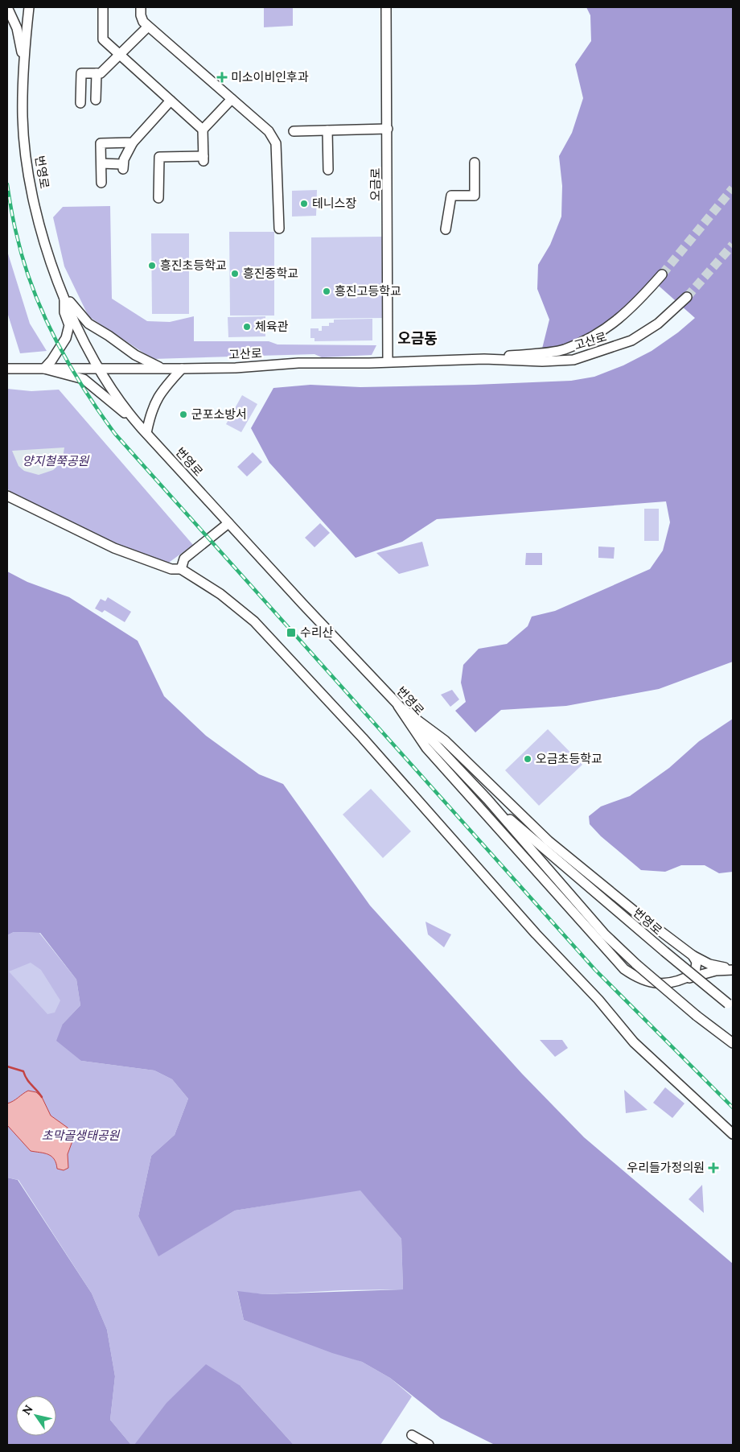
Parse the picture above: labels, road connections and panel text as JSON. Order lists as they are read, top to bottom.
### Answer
{
  "streets": {
    "street": ["번영로", "오금로", "고산로"]
  },
  "crossings": [
    ["번영로", "고산로"],
    ["오금로", "고산로"]
  ],
  "districts": ["오금동"],
  "parks": ["양지철쭉공원", "초막골생태공원"],
  "places": {
    "health": ["미소이비인후과", "우리들가정의원"],
    "other": [
      "테니스장",
      "흥진초등학교",
      "흥진중학교",
      "흥진고등학교",
      "체육관",
      "군포소방서",
      "오금초등학교"
    ],
    "transit": ["수리산"]
  },
  "north": "top left"
}
